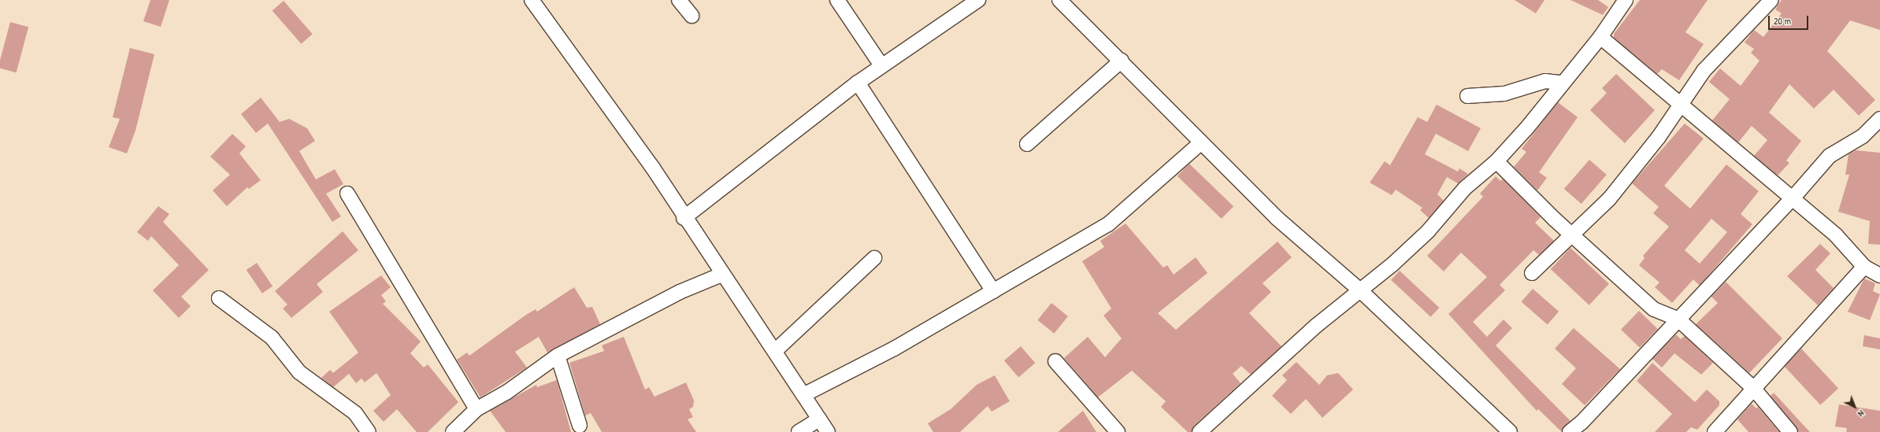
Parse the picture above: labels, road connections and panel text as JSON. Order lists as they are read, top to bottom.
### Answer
{
  "scale_bar": "20 m",
  "north": "bottom right"
}
